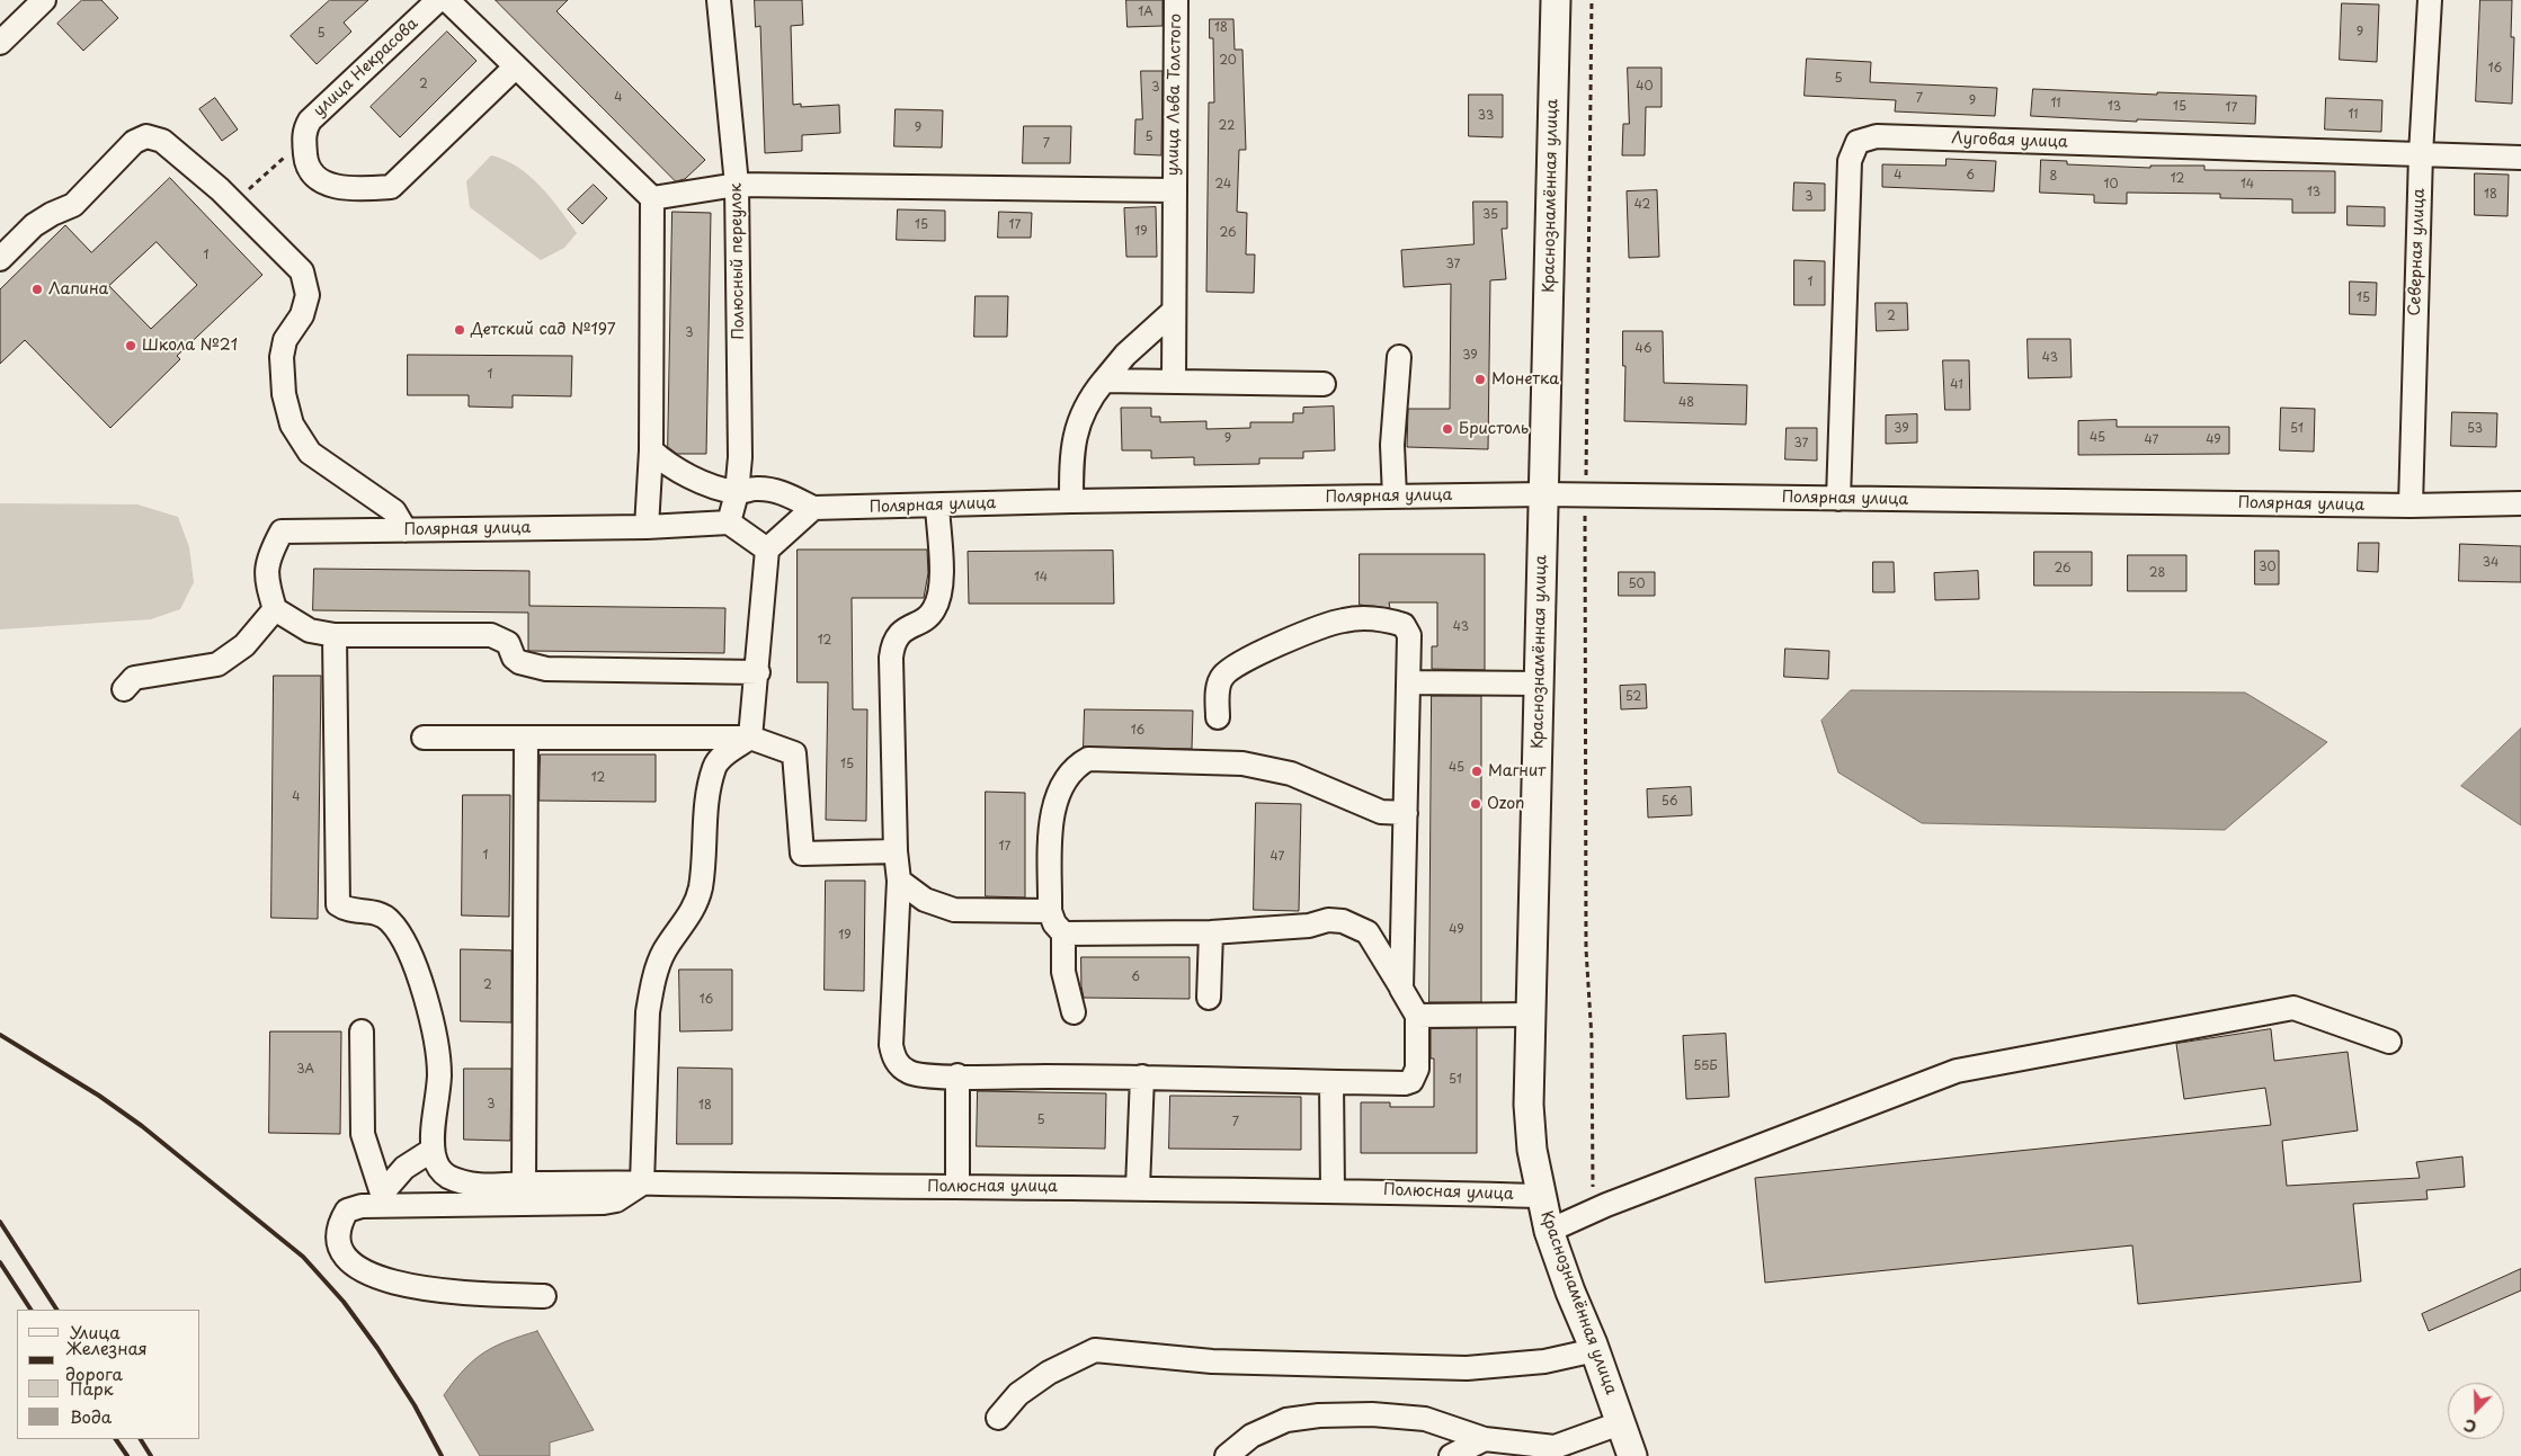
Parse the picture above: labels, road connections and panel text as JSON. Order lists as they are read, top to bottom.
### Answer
{
  "streets": {
    "main road": ["Краснознамённая улица"],
    "street": [
      "улица Некрасова",
      "улица Льва Толстого",
      "Луговая улица",
      "Северная улица",
      "Полюсный переулок",
      "Полярная улица",
      "Полюсная улица"
    ]
  },
  "crossings": [
    ["Луговая улица", "Северная улица"],
    ["Луговая улица", "Полярная улица"],
    ["Краснознамённая улица", "Полярная улица"],
    ["Краснознамённая улица", "Полюсная улица"],
    ["Северная улица", "Полярная улица"],
    ["Полюсный переулок", "Полярная улица"]
  ],
  "places": [
    "Лапина",
    "Детский сад №197",
    "Школа №21",
    "Монетка",
    "Бристоль",
    "Магнит",
    "Ozon"
  ],
  "house_numbers": [
    "1А",
    "18",
    "9",
    "5",
    "20",
    "16",
    "5",
    "2",
    "40",
    "3",
    "4",
    "7",
    "9",
    "11",
    "13",
    "15",
    "17",
    "11",
    "33",
    "22",
    "9",
    "5",
    "7",
    "4",
    "6",
    "8",
    "12",
    "24",
    "10",
    "14",
    "13",
    "18",
    "3",
    "42",
    "35",
    "15",
    "17",
    "19",
    "26",
    "1",
    "37",
    "1",
    "15",
    "2",
    "3",
    "46",
    "39",
    "43",
    "1",
    "41",
    "48",
    "39",
    "51",
    "53",
    "45",
    "9",
    "47",
    "49",
    "37",
    "34",
    "30",
    "26",
    "28",
    "14",
    "50",
    "43",
    "12",
    "52",
    "16",
    "15",
    "45",
    "12",
    "4",
    "56",
    "17",
    "1",
    "47",
    "49",
    "19",
    "6",
    "2",
    "16",
    "55Б",
    "3А",
    "51",
    "3",
    "18",
    "5",
    "7"
  ],
  "legend": [
    "Улица",
    "Железная дорога",
    "Парк",
    "Вода"
  ],
  "north": "bottom"
}
